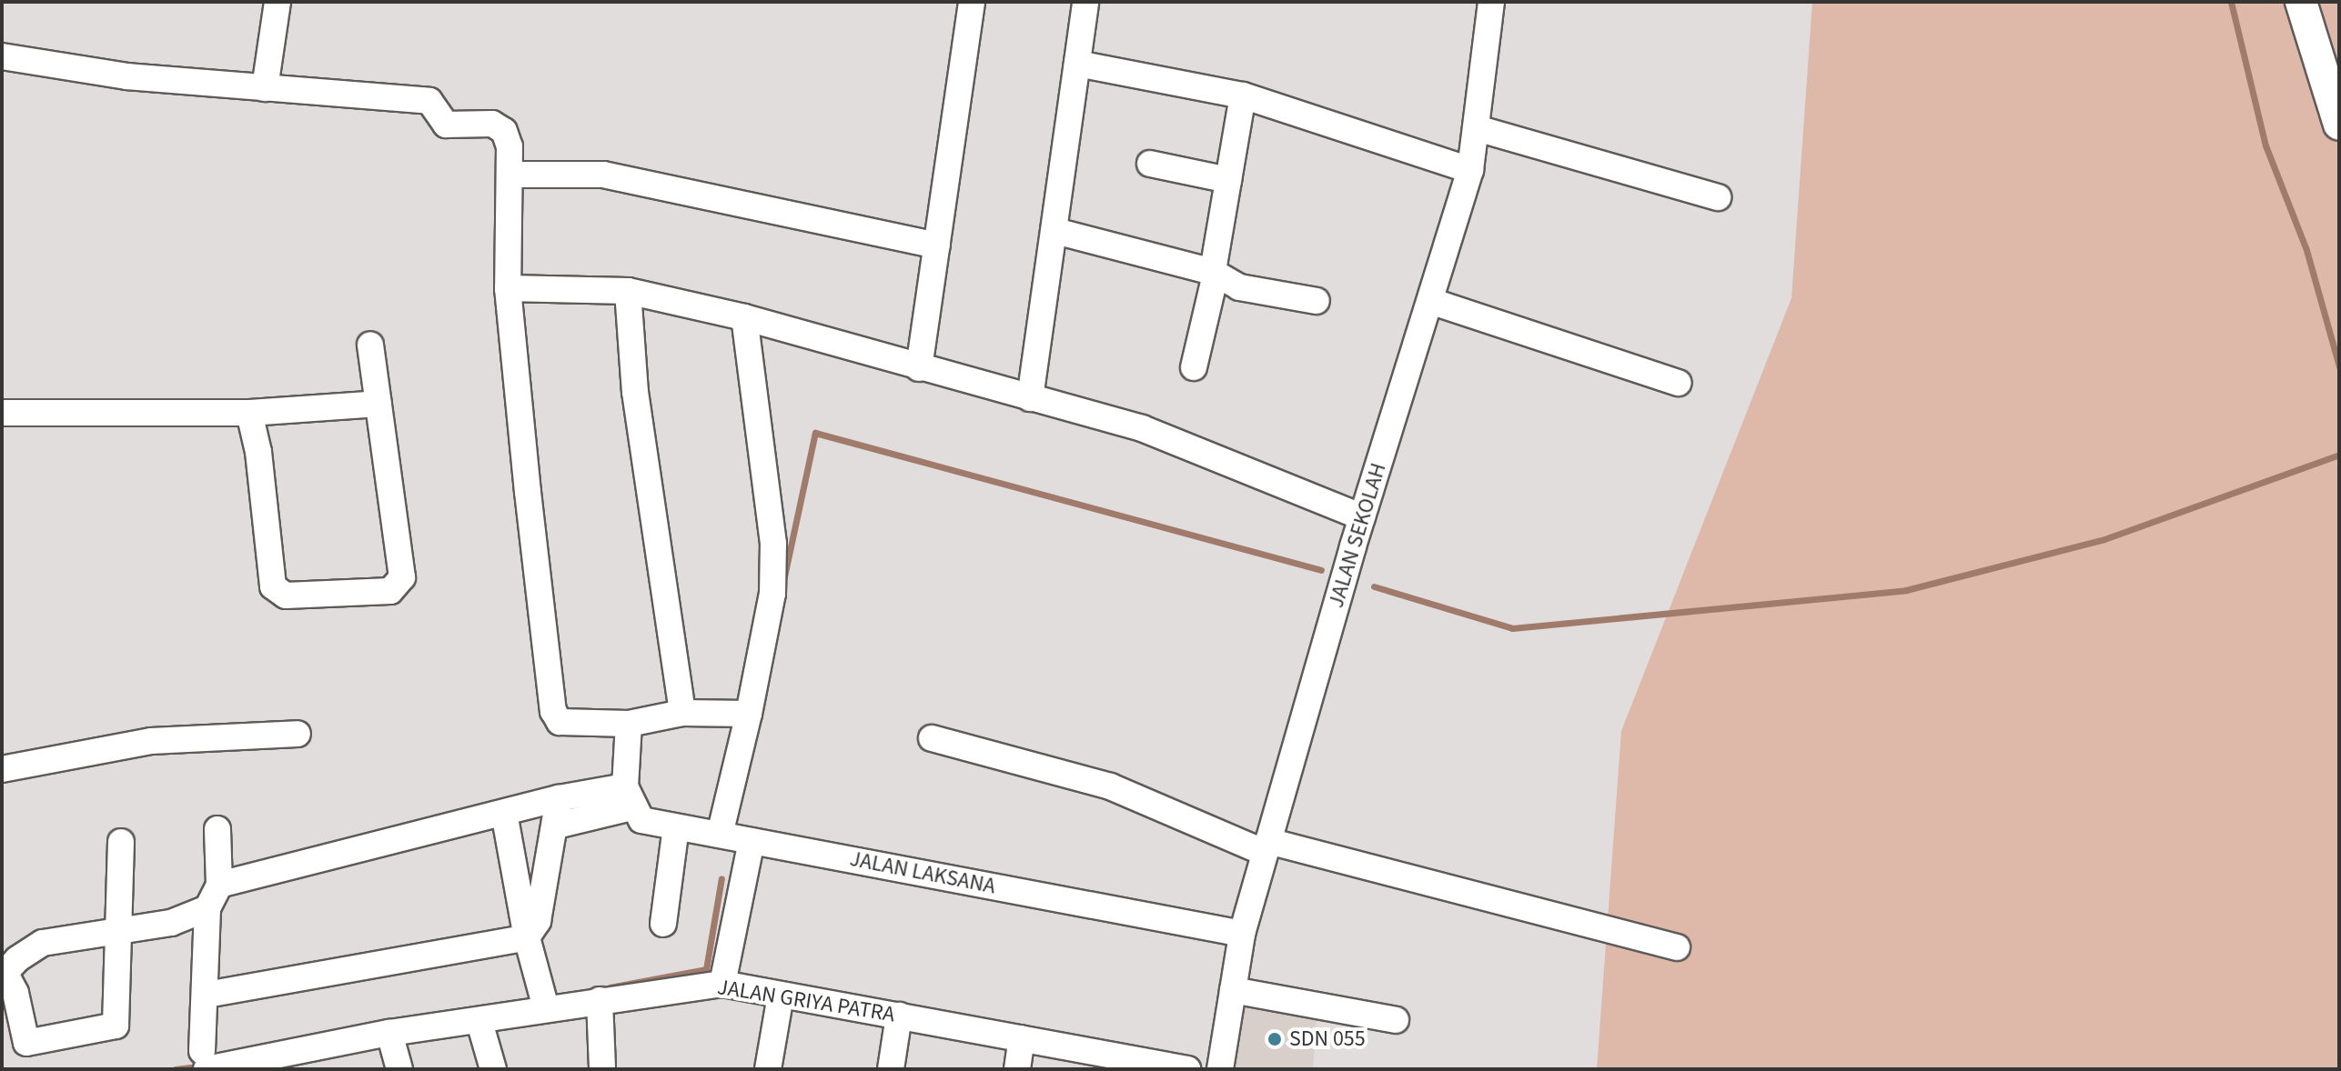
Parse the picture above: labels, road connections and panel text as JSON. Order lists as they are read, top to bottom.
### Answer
{
  "streets": {
    "street": ["JALAN SEKOLAH", "JALAN LAKSANA", "JALAN GRIYA PATRA"]
  },
  "crossings": [
    ["JALAN SEKOLAH", "JALAN LAKSANA"]
  ],
  "places": ["SDN 055"]
}
